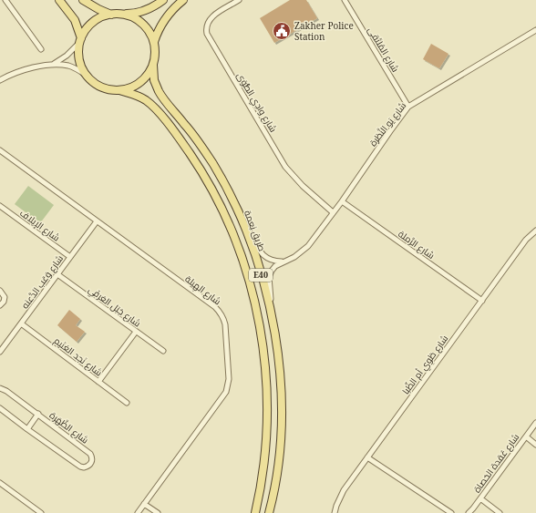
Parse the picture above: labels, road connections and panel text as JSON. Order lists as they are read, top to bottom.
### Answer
{
  "streets": {
    "main road": ["طريق نِعمة", "E40"],
    "street": [
      "شارع المُلتَقى",
      "شارع وادِي الطُّوَى",
      "شارع يَو النَّظرة",
      "شارع الإيلاف",
      "شارع الرَّملة",
      "شارع وَعَب الدَّعنه",
      "شارع الهِيلة",
      "شارع جَبَل العَرفَي",
      "شارع نَجد الغنَيم",
      "شارع طَوِي أم الظِّبا",
      "شارع الظَّهَرة",
      "شارع عُقدة الحَصاة"
    ]
  },
  "crossings": [
    ["شارع المُلتَقى", "شارع يَو النَّظرة"],
    ["شارع وادِي الطُّوَى", "شارع يَو النَّظرة"],
    ["شارع يَو النَّظرة", "طريق نِعمة"],
    ["شارع يَو النَّظرة", "شارع الرَّملة"],
    ["شارع الإيلاف", "شارع وَعَب الدَّعنه"],
    ["طريق نِعمة", "E40"],
    ["شارع الرَّملة", "شارع طَوِي أم الظِّبا"],
    ["شارع وَعَب الدَّعنه", "شارع الهِيلة"],
    ["شارع وَعَب الدَّعنه", "شارع جَبَل العَرفَي"],
    ["شارع وَعَب الدَّعنه", "شارع نَجد الغنَيم"]
  ],
  "places": {
    "public building": ["Zakher Police Station"]
  }
}
